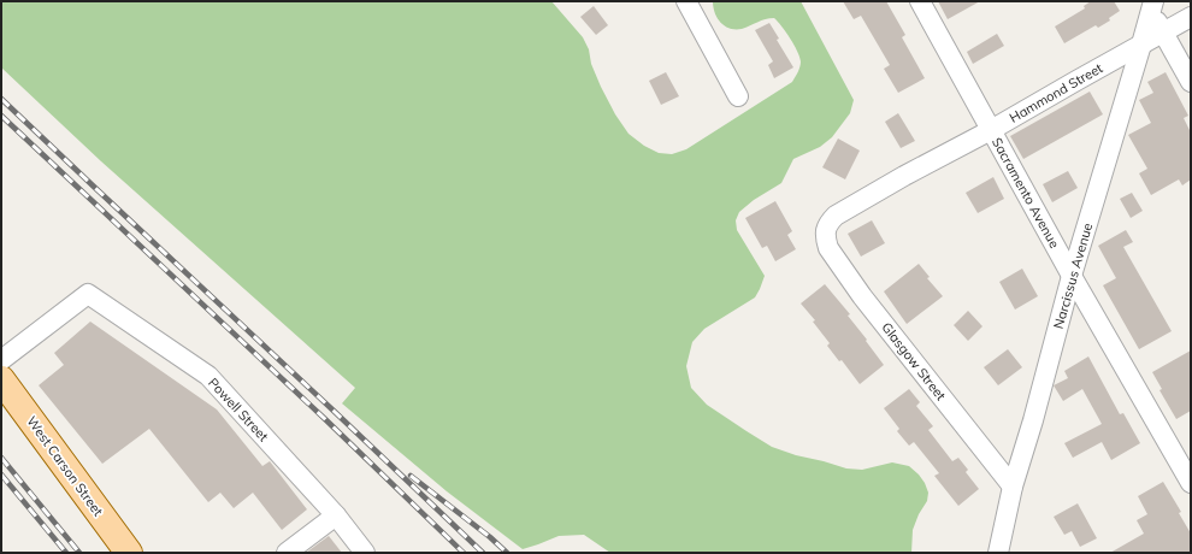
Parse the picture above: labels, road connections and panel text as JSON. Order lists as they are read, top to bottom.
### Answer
{
  "streets": {
    "main road": ["West Carson Street"],
    "street": [
      "Hammond Street",
      "Sacramento Avenue",
      "Narcissus Avenue",
      "Glasgow Street",
      "Powell Street"
    ]
  },
  "crossings": [
    ["Hammond Street", "Sacramento Avenue"],
    ["Hammond Street", "Narcissus Avenue"],
    ["Hammond Street", "Glasgow Street"],
    ["Sacramento Avenue", "Narcissus Avenue"],
    ["Narcissus Avenue", "Glasgow Street"]
  ]
}
